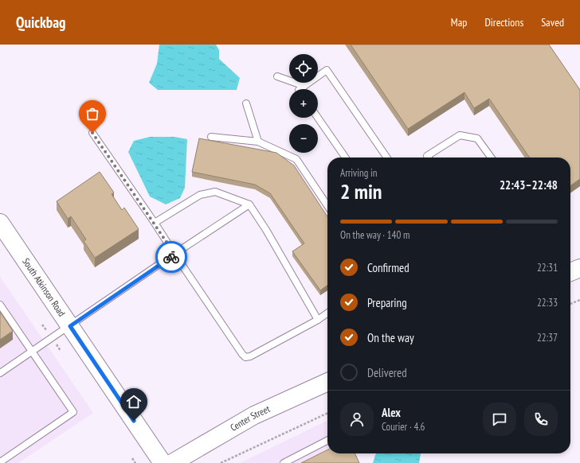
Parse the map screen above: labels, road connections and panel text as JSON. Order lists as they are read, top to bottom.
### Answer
{
  "streets": {
    "main road": ["South Atkinson Road", "Center Street"]
  },
  "page": {
    "header": "Quickbag",
    "nav": ["Map", "Directions", "Saved"],
    "map_buttons": ["+", "−"],
    "heading": ["2 min", "Arriving in", "22:43–22:48"],
    "panel": ["Alex", "Courier · 4.6"],
    "bar": "On the way · 140 m",
    "list": [
      ["Confirmed", "22:31"],
      ["Preparing", "22:33"],
      ["On the way", "22:37"],
      "Delivered"
    ]
  }
}
